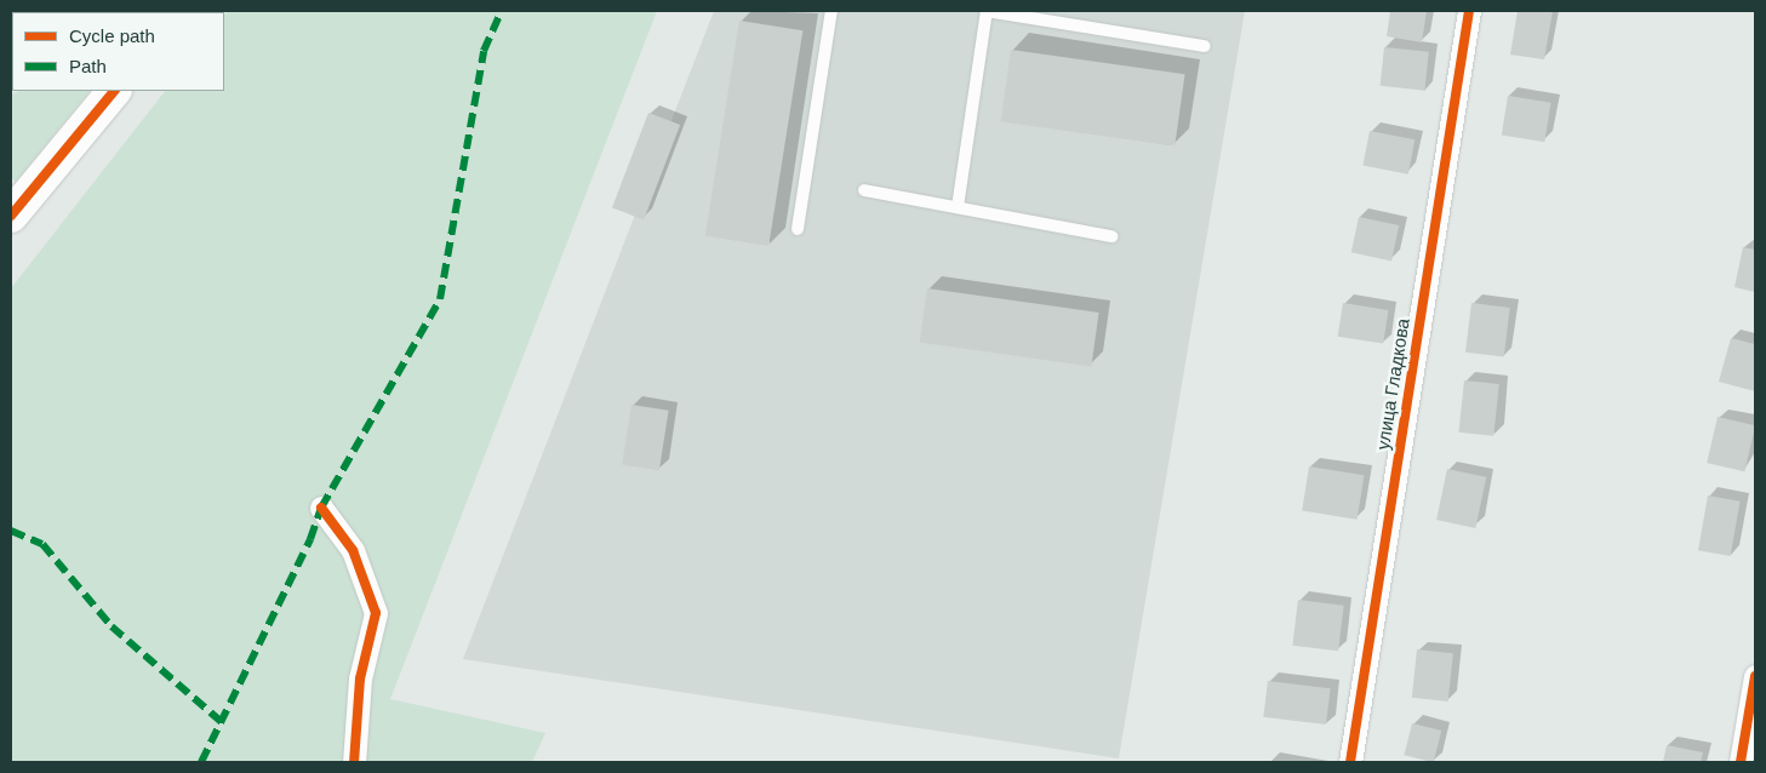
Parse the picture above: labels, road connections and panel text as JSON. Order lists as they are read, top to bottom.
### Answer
{
  "streets": {
    "street": ["улица Гладкова"]
  },
  "legend": ["Cycle path", "Path"]
}
